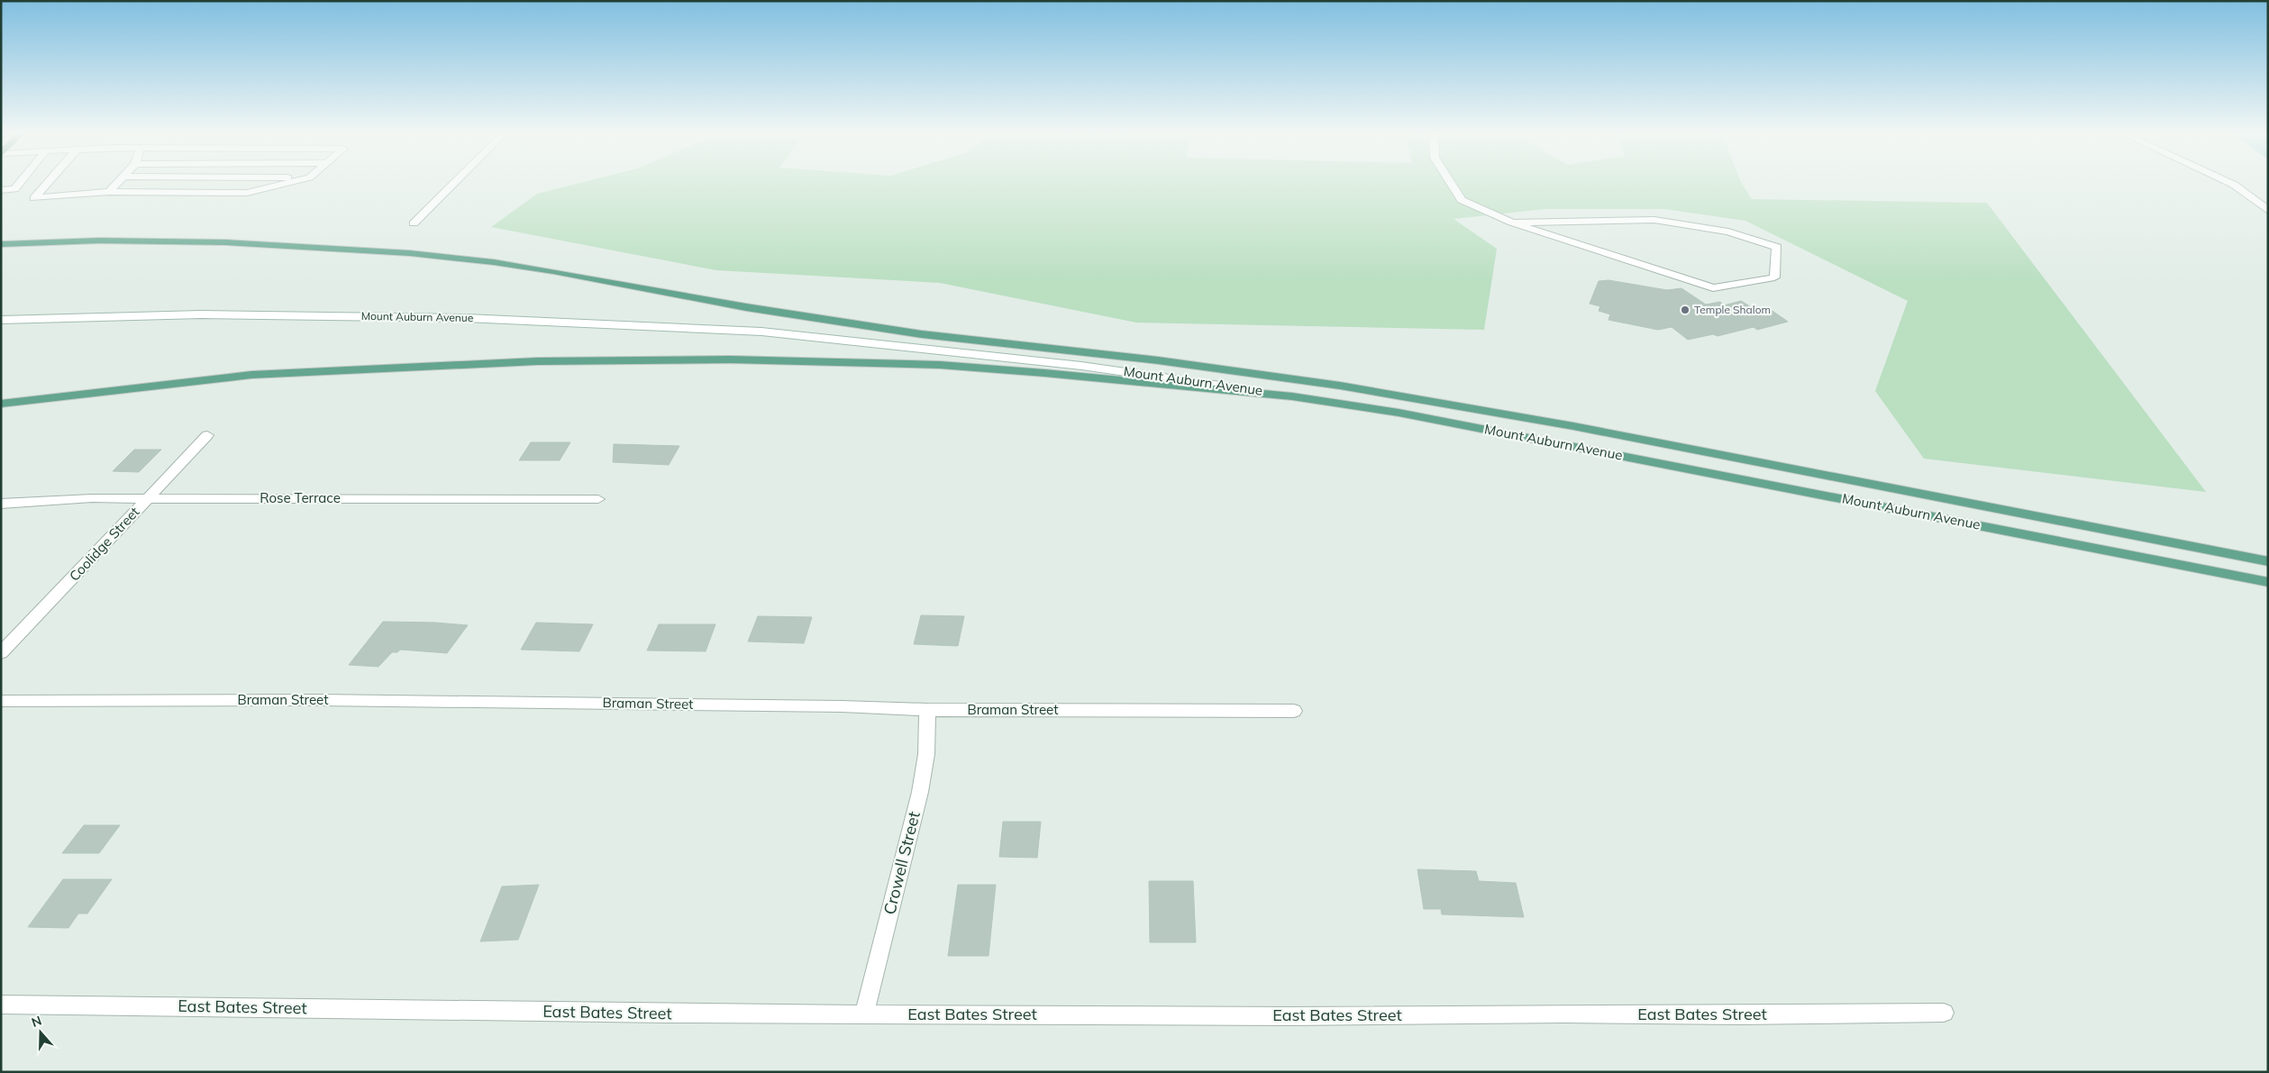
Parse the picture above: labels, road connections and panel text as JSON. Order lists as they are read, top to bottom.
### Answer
{
  "streets": {
    "main road": ["Mount Auburn Avenue"],
    "street": [
      "Rose Terrace",
      "Coolidge Street",
      "Braman Street",
      "Crowell Street",
      "East Bates Street"
    ]
  },
  "crossings": [
    ["Rose Terrace", "Coolidge Street"],
    ["Braman Street", "Crowell Street"],
    ["Crowell Street", "East Bates Street"]
  ],
  "places": ["Temple Shalom"],
  "north": "top"
}
